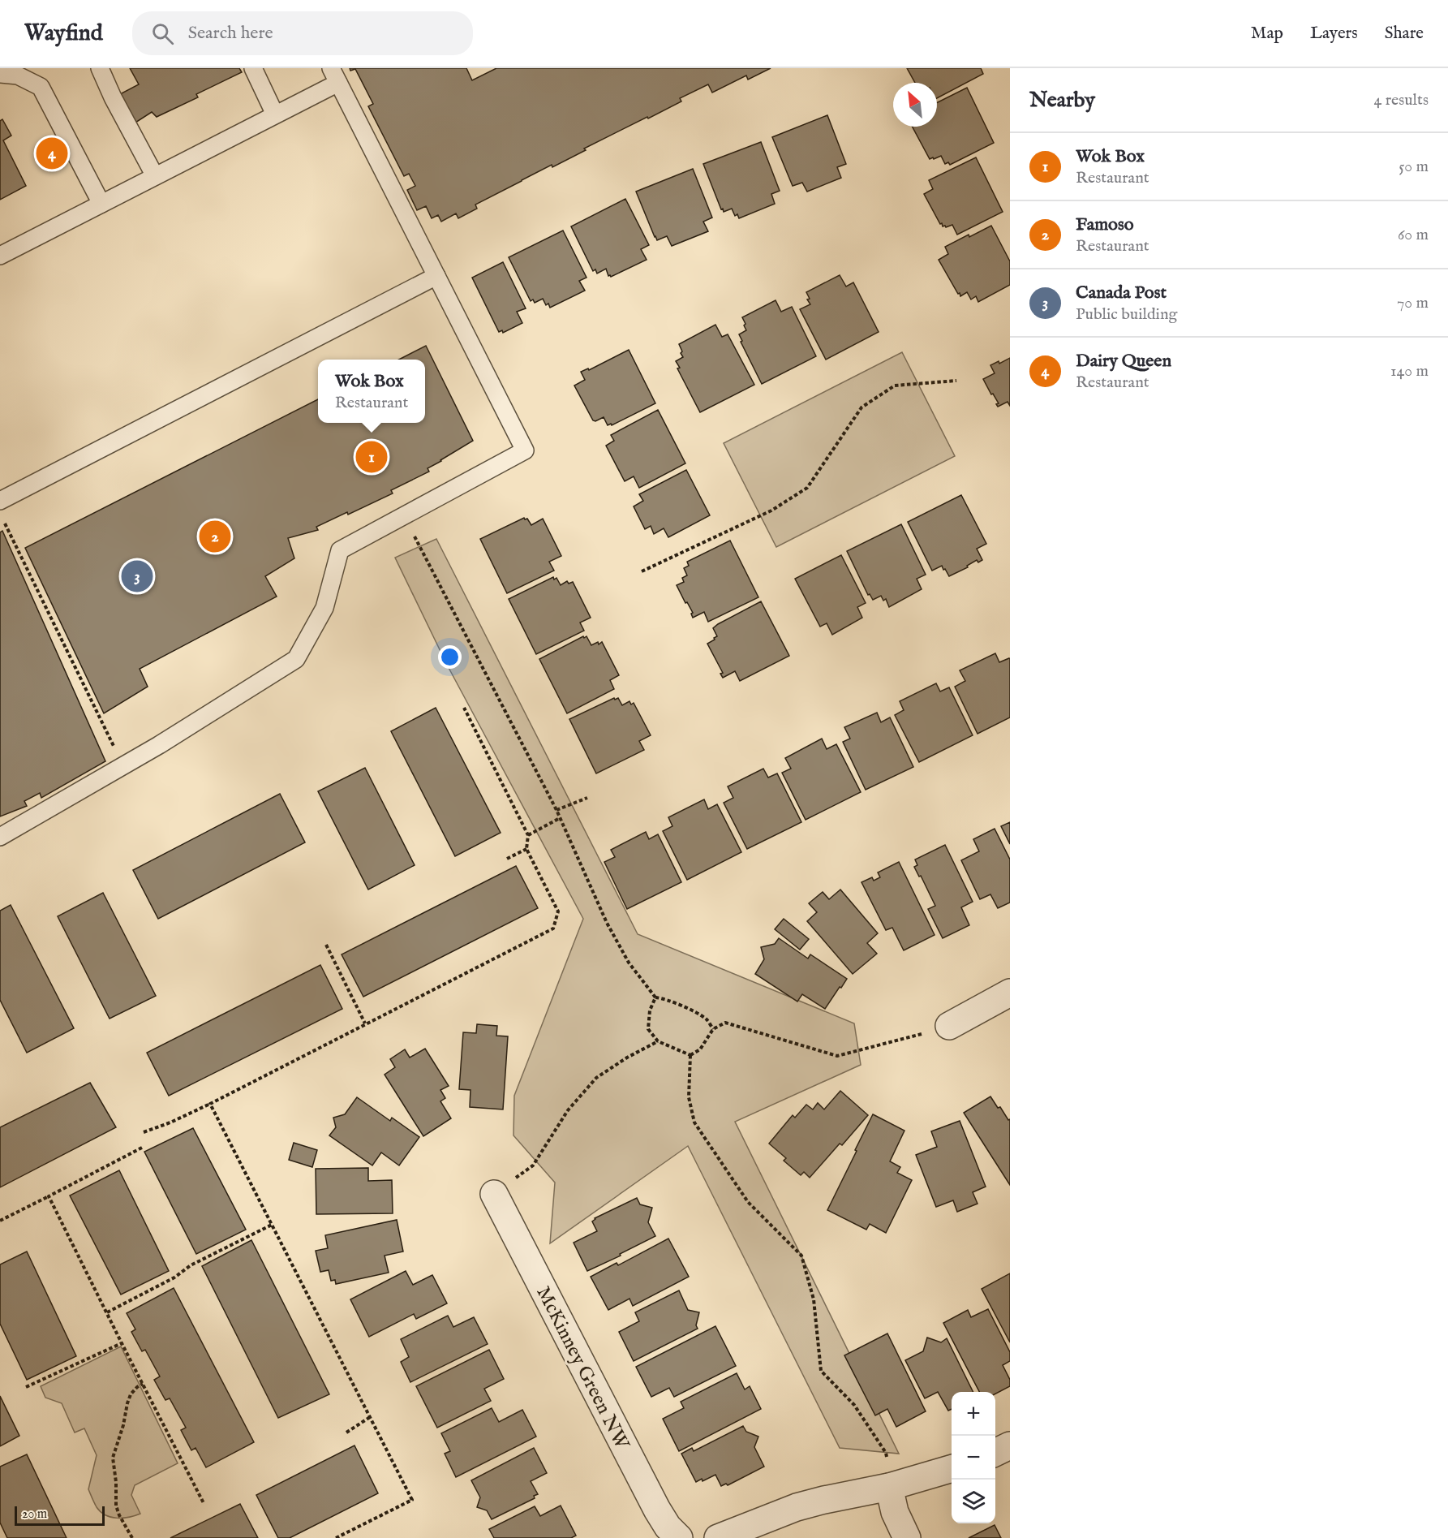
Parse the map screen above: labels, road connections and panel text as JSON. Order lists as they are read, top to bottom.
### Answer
{
  "streets": {
    "street": ["McKinney Green NW"]
  },
  "scale_bar": "20 m",
  "north": "top left",
  "page": {
    "header": "Wayfind",
    "search": "Search here",
    "nav": ["Map", "Layers", "Share"],
    "heading": ["Nearby", "4 results"],
    "list": [
      {
        "mark": "1",
        "name": "Wok Box",
        "note": "Restaurant",
        "value": "50 m"
      },
      {
        "mark": "2",
        "name": "Famoso",
        "note": "Restaurant",
        "value": "60 m"
      },
      {
        "mark": "3",
        "name": "Canada Post",
        "note": "Public building",
        "value": "70 m"
      },
      {
        "mark": "4",
        "name": "Dairy Queen",
        "note": "Restaurant",
        "value": "140 m"
      }
    ],
    "pins": [
      "4",
      "1",
      "2",
      "3"
    ],
    "popup": ["Wok Box", "Restaurant"],
    "map_buttons": ["+", "−"],
    "scale": "20 m"
  }
}
